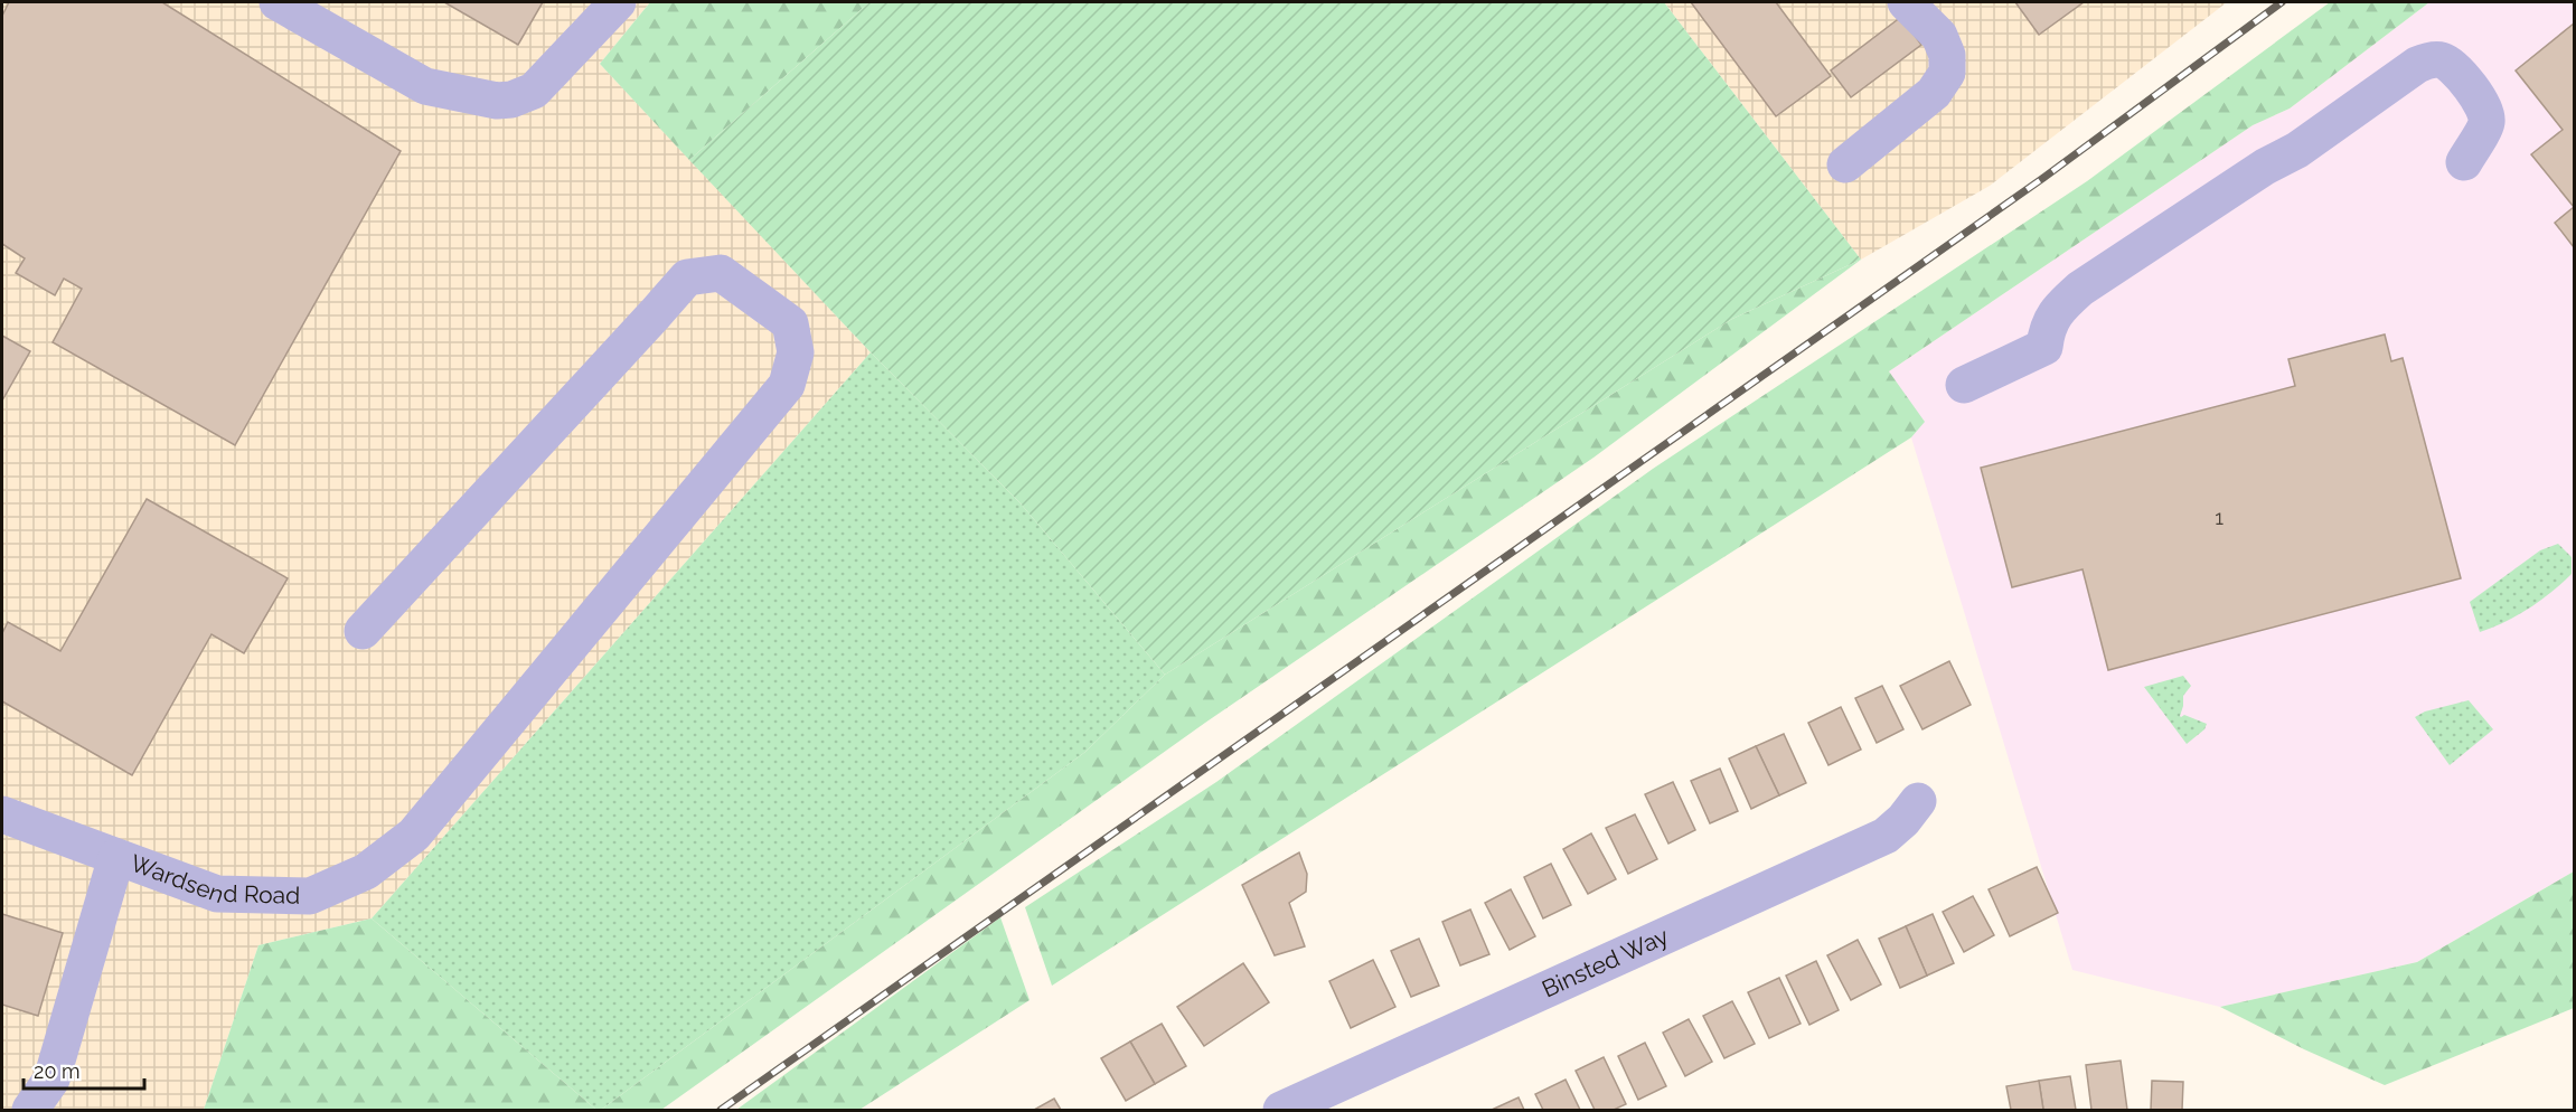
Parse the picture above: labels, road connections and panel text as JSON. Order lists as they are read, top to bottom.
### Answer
{
  "streets": {
    "street": ["Wardsend Road", "Binsted Way"]
  },
  "house_numbers": ["1"],
  "scale_bar": "20 m"
}
